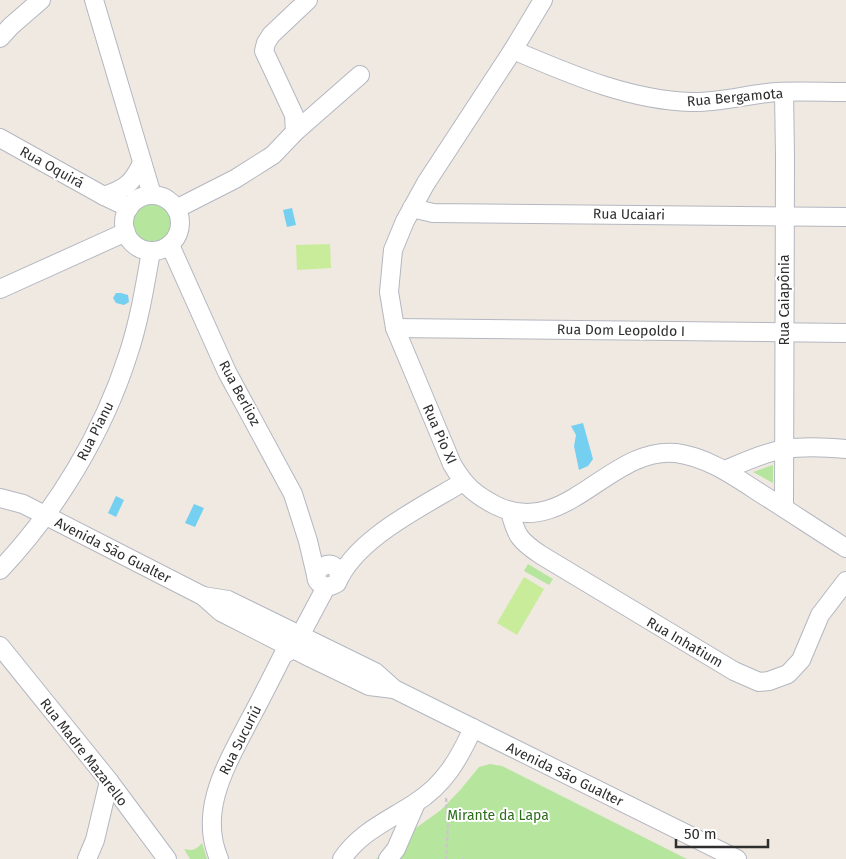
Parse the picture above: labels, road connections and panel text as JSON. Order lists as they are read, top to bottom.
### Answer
{
  "streets": {
    "street": [
      "Rua Bergamota",
      "Rua Oquirá",
      "Rua Ucaiari",
      "Rua Caiapônia",
      "Rua Dom Leopoldo I",
      "Rua Berlioz",
      "Rua Pianu",
      "Rua Pio XI",
      "Avenida São Gualter",
      "Rua Inhatium",
      "Rua Sucuriú",
      "Rua Madre Mazarello"
    ]
  },
  "crossings": [
    ["Rua Bergamota", "Rua Caiapônia"],
    ["Rua Bergamota", "Rua Pio XI"],
    ["Rua Oquirá", "Rua Berlioz"],
    ["Rua Oquirá", "Rua Pianu"],
    ["Rua Ucaiari", "Rua Caiapônia"],
    ["Rua Ucaiari", "Rua Pio XI"],
    ["Rua Caiapônia", "Rua Dom Leopoldo I"],
    ["Rua Caiapônia", "Rua Pio XI"],
    ["Rua Dom Leopoldo I", "Rua Pio XI"],
    ["Rua Berlioz", "Rua Pianu"],
    ["Rua Berlioz", "Rua Sucuriú"],
    ["Rua Pianu", "Avenida São Gualter"],
    ["Rua Pio XI", "Rua Inhatium"],
    ["Rua Pio XI", "Rua Sucuriú"],
    ["Avenida São Gualter", "Rua Sucuriú"]
  ],
  "parks": ["Mirante da Lapa"],
  "scale_bar": "50 m"
}
